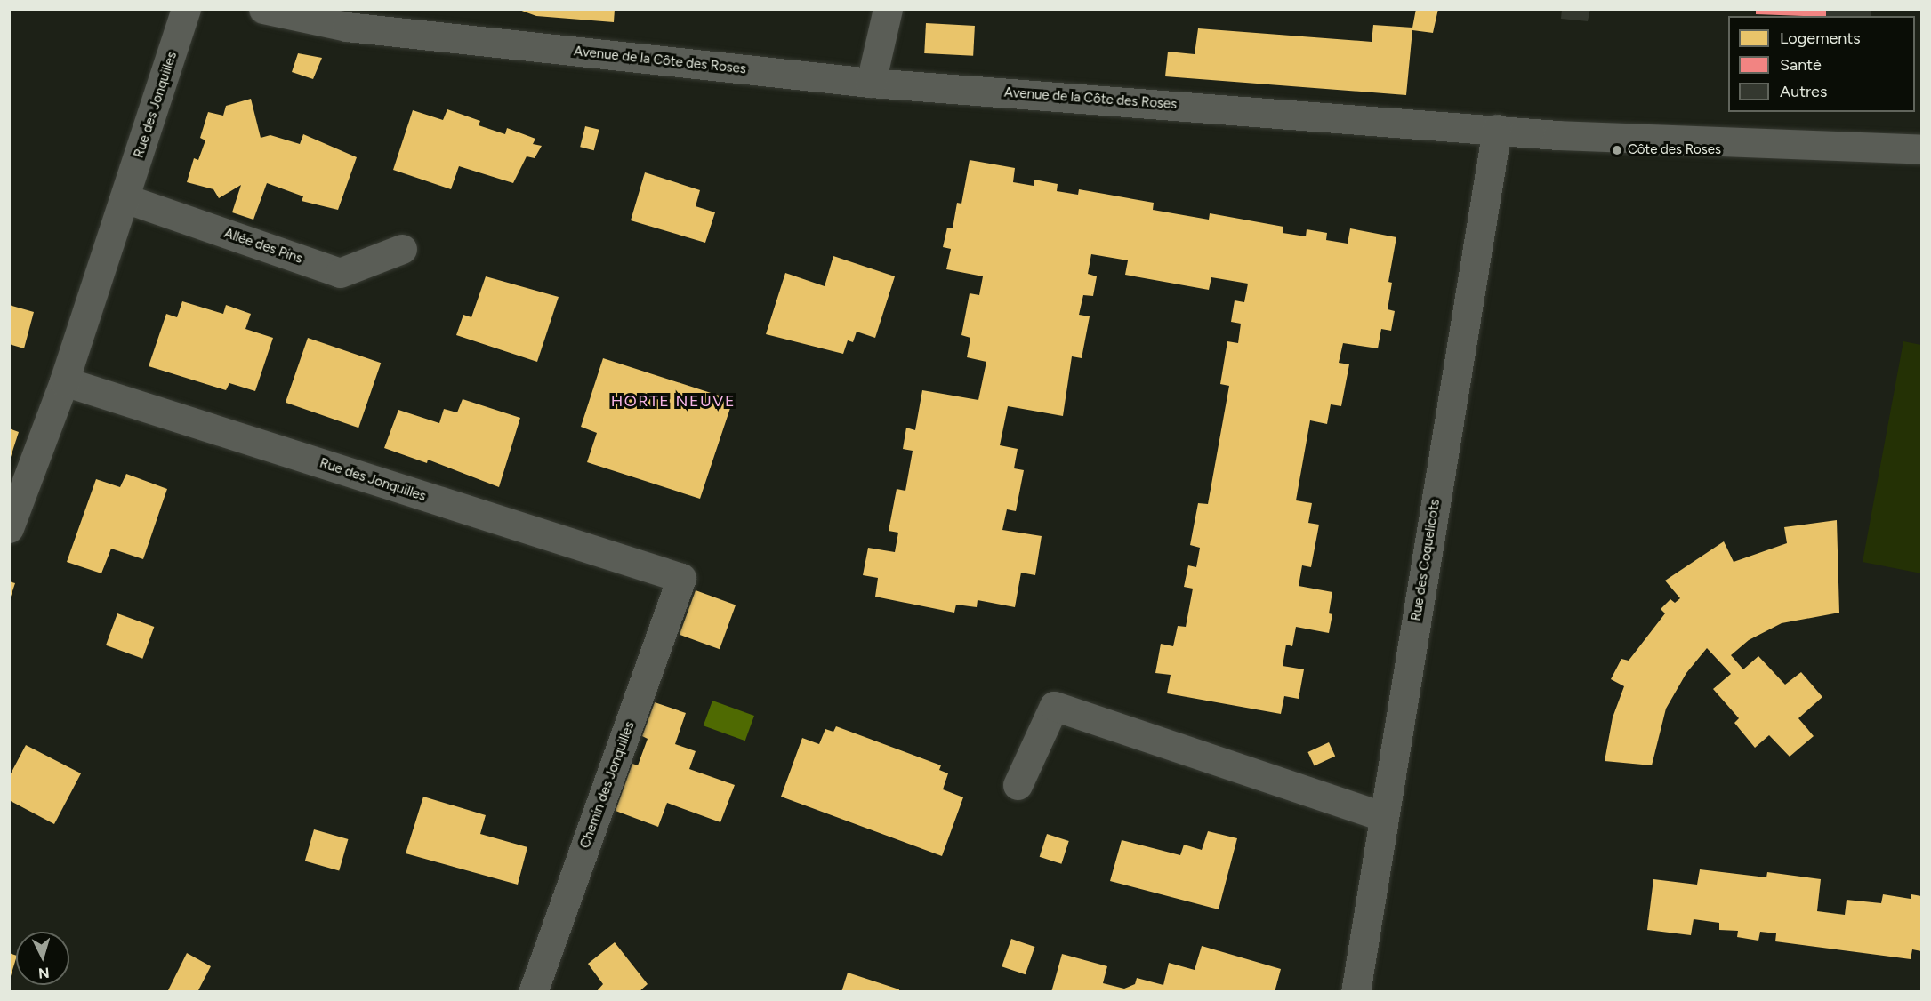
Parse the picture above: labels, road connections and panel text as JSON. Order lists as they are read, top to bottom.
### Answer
{
  "streets": {
    "street": [
      "Avenue de la Côte des Roses",
      "Rue des Jonquilles",
      "Allée des Pins",
      "Rue des Coquelicots",
      "Chemin des Jonquilles"
    ]
  },
  "crossings": [
    ["Avenue de la Côte des Roses", "Rue des Coquelicots"],
    ["Rue des Jonquilles", "Allée des Pins"],
    ["Rue des Jonquilles", "Chemin des Jonquilles"]
  ],
  "districts": ["HORTE NEUVE"],
  "places": ["Côte des Roses"],
  "legend": ["Logements", "Santé", "Autres"],
  "north": "bottom"
}
